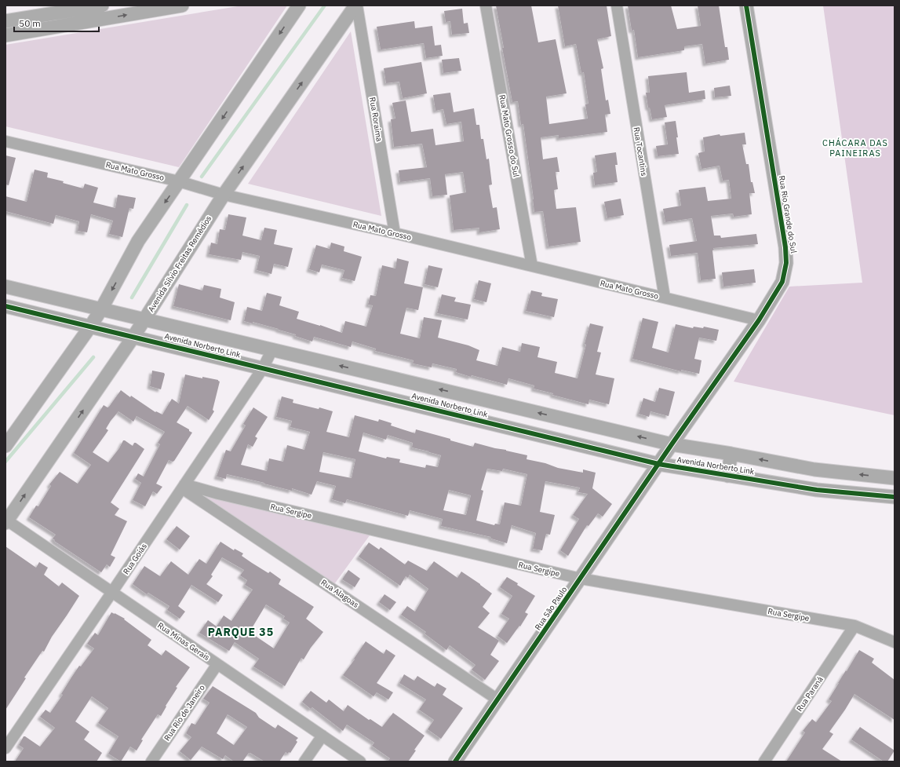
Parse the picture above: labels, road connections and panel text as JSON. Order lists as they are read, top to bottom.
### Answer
{
  "streets": {
    "street": [
      "Rua Roraima",
      "Rua Mato Grosso do Sul",
      "Rua Tocantins",
      "Rua Mato Grosso",
      "Rua Rio Grande do Sul",
      "Avenida Sílvio Freitas Remédios",
      "Avenida Norberto Link",
      "Rua Sergipe",
      "Rua Goiás",
      "Rua Alagoas",
      "Rua São Paulo",
      "Rua Minas Gerais",
      "Rua Paraná",
      "Rua Rio de Janeiro"
    ]
  },
  "crossings": [
    ["Rua Roraima", "Rua Mato Grosso"],
    ["Rua Roraima", "Avenida Sílvio Freitas Remédios"],
    ["Rua Mato Grosso do Sul", "Rua Mato Grosso"],
    ["Rua Tocantins", "Rua Mato Grosso"],
    ["Rua Mato Grosso", "Rua Rio Grande do Sul"],
    ["Rua Mato Grosso", "Avenida Sílvio Freitas Remédios"],
    ["Rua Rio Grande do Sul", "Avenida Norberto Link"],
    ["Rua Rio Grande do Sul", "Rua São Paulo"],
    ["Avenida Sílvio Freitas Remédios", "Avenida Norberto Link"],
    ["Avenida Sílvio Freitas Remédios", "Rua Minas Gerais"],
    ["Avenida Norberto Link", "Rua Goiás"],
    ["Avenida Norberto Link", "Rua São Paulo"],
    ["Rua Sergipe", "Rua Goiás"],
    ["Rua Sergipe", "Rua Alagoas"],
    ["Rua Sergipe", "Rua São Paulo"],
    ["Rua Sergipe", "Rua Paraná"],
    ["Rua Goiás", "Rua Alagoas"],
    ["Rua Goiás", "Rua Minas Gerais"],
    ["Rua Alagoas", "Rua São Paulo"],
    ["Rua Minas Gerais", "Rua Rio de Janeiro"]
  ],
  "districts": ["CHÁCARA DAS PAINEIRAS", "PARQUE 35"],
  "scale_bar": "50 m"
}
